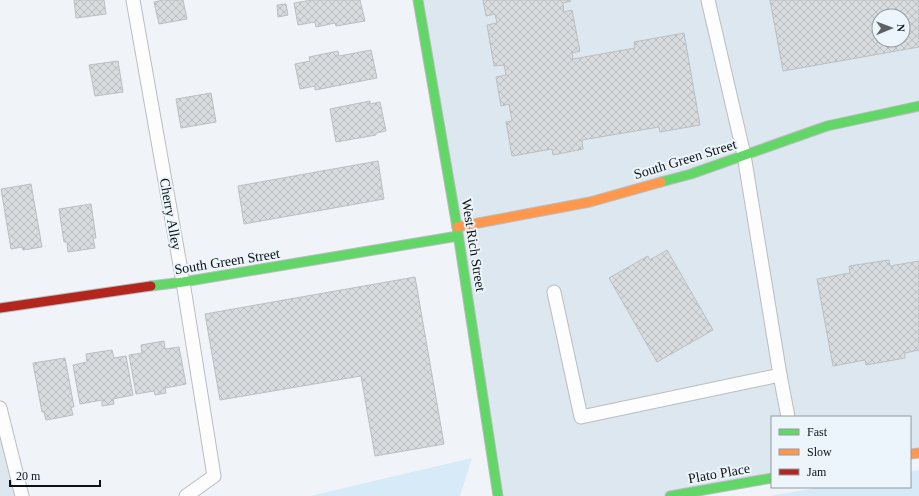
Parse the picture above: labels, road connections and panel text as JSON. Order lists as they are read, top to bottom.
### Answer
{
  "streets": {
    "street": ["South Green Street", "West Rich Street", "Plato Place"],
    "lane": ["Cherry Alley"]
  },
  "crossings": [
    ["South Green Street", "Cherry Alley"],
    ["South Green Street", "West Rich Street"]
  ],
  "legend": ["Fast", "Slow", "Jam"],
  "scale_bar": "20 m",
  "north": "right"
}
